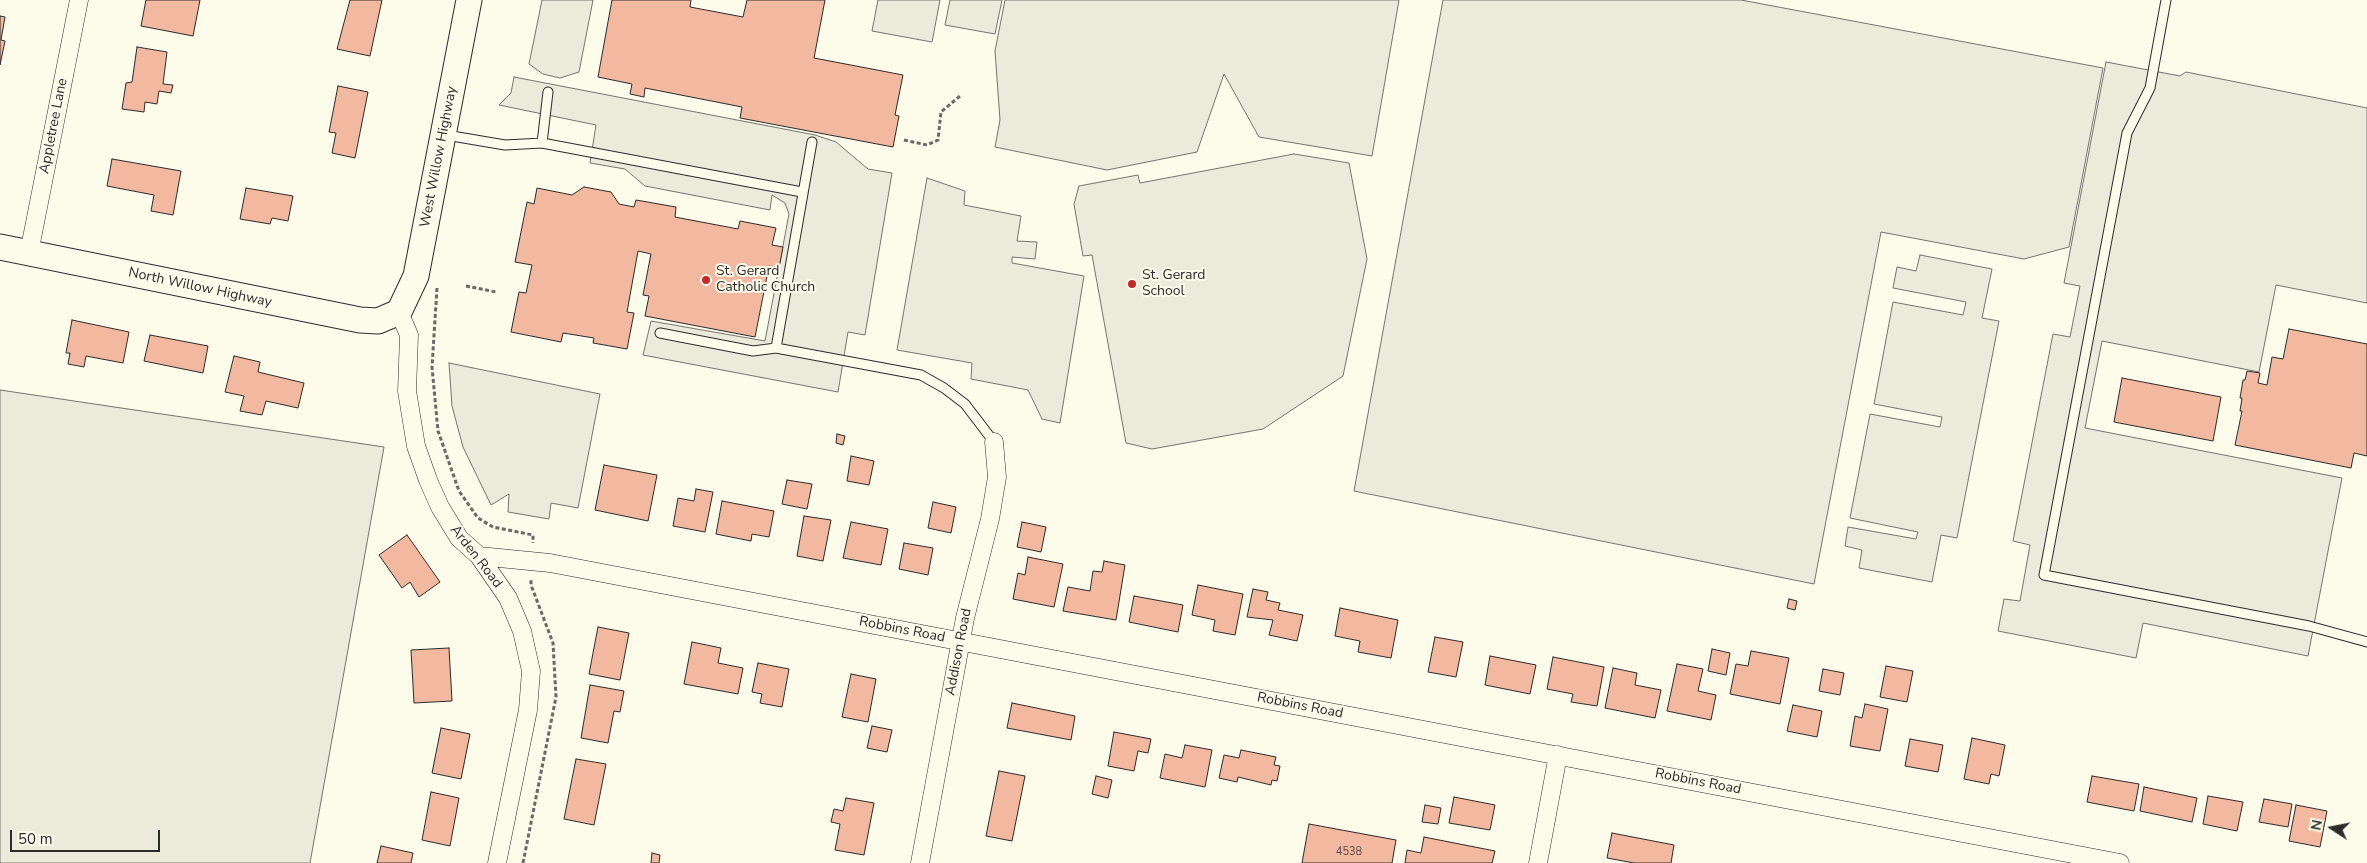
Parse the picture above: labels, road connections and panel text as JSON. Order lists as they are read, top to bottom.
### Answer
{
  "streets": {
    "street": [
      "Appletree Lane",
      "West Willow Highway",
      "North Willow Highway",
      "Arden Road",
      "Robbins Road",
      "Addison Road"
    ]
  },
  "crossings": [
    ["Appletree Lane", "North Willow Highway"],
    ["West Willow Highway", "North Willow Highway"],
    ["West Willow Highway", "Arden Road"],
    ["North Willow Highway", "Arden Road"],
    ["Arden Road", "Robbins Road"],
    ["Robbins Road", "Addison Road"]
  ],
  "places": ["St. Gerard Catholic Church", "St. Gerard School"],
  "house_numbers": ["4538"],
  "scale_bar": "50 m",
  "north": "left"
}
